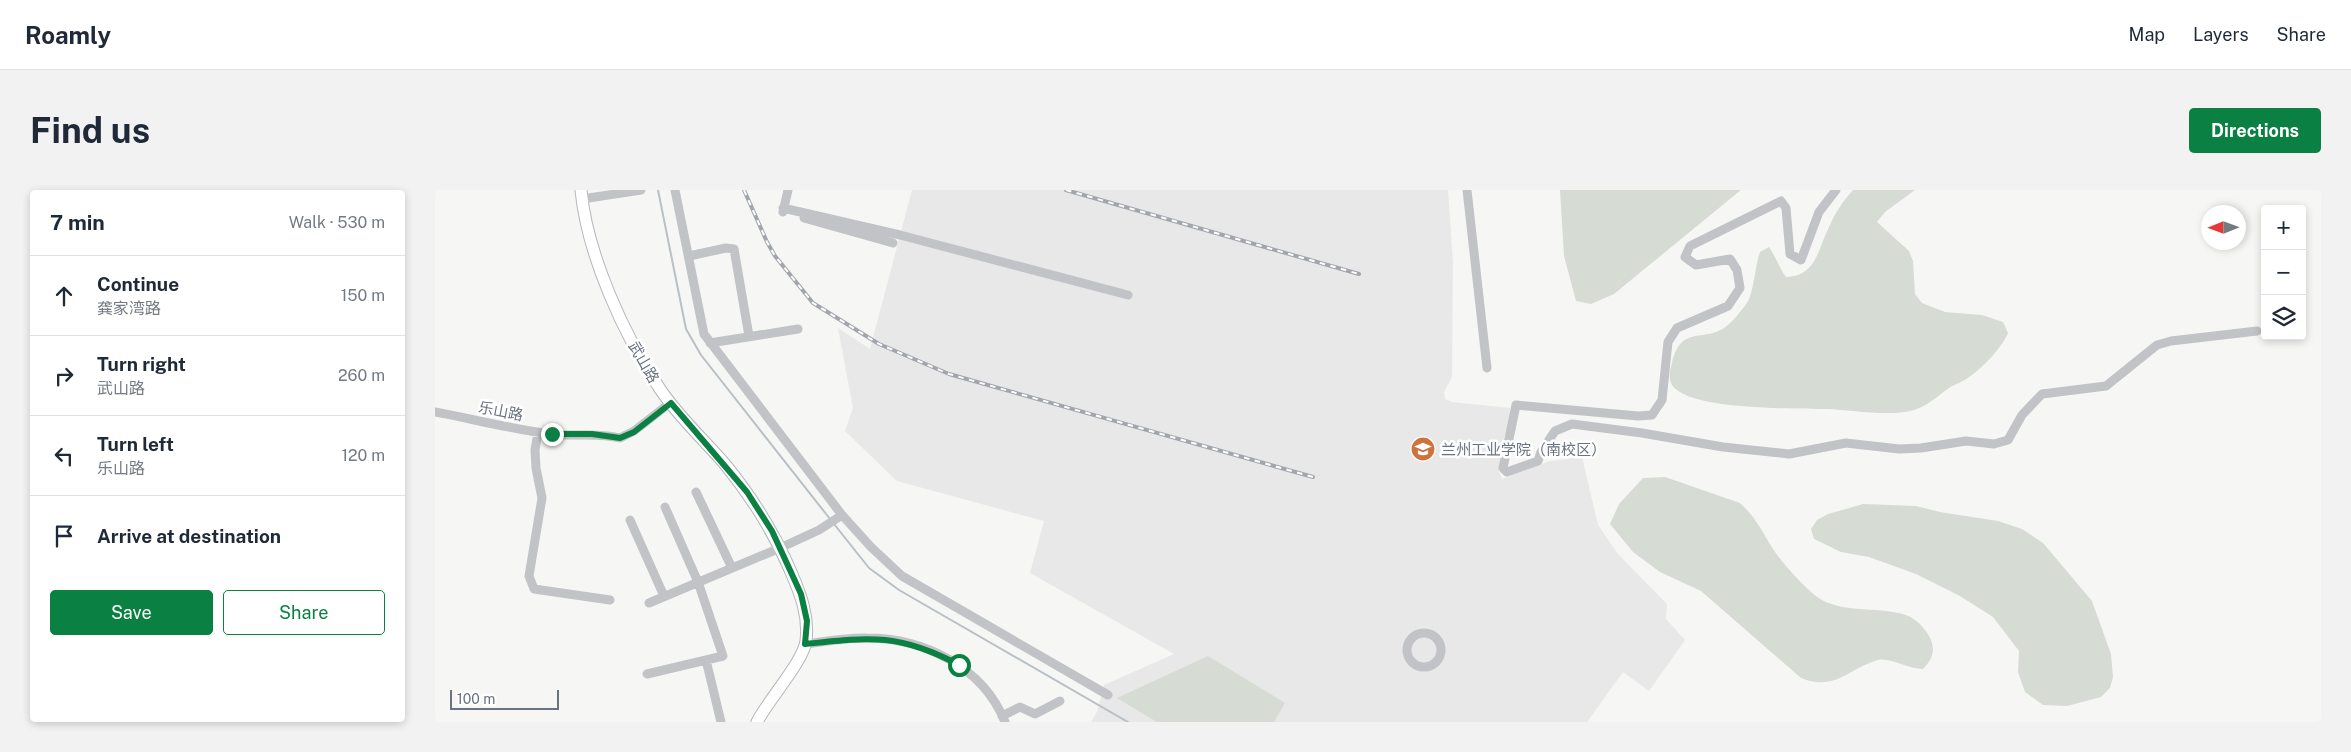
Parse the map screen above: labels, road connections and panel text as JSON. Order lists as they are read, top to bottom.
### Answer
{
  "streets": {
    "main road": ["武山路"],
    "street": ["乐山路"]
  },
  "crossings": [
    ["武山路", "乐山路"]
  ],
  "places": {
    "school or university": ["兰州工业学院（南校区）"]
  },
  "scale_bar": "100 m",
  "north": "left",
  "page": {
    "header": "Roamly",
    "nav": ["Map", "Layers", "Share"],
    "buttons": [
      "Directions",
      ["Save", "Share"]
    ],
    "title": "Find us",
    "heading": ["7 min", "Walk · 530 m"],
    "map_buttons": ["+", "−"],
    "list": [
      ["Continue", "龚家湾路", "150 m"],
      ["Turn right", "武山路", "260 m"],
      ["Turn left", "乐山路", "120 m"],
      "Arrive at destination"
    ],
    "scale": "100 m"
  }
}
